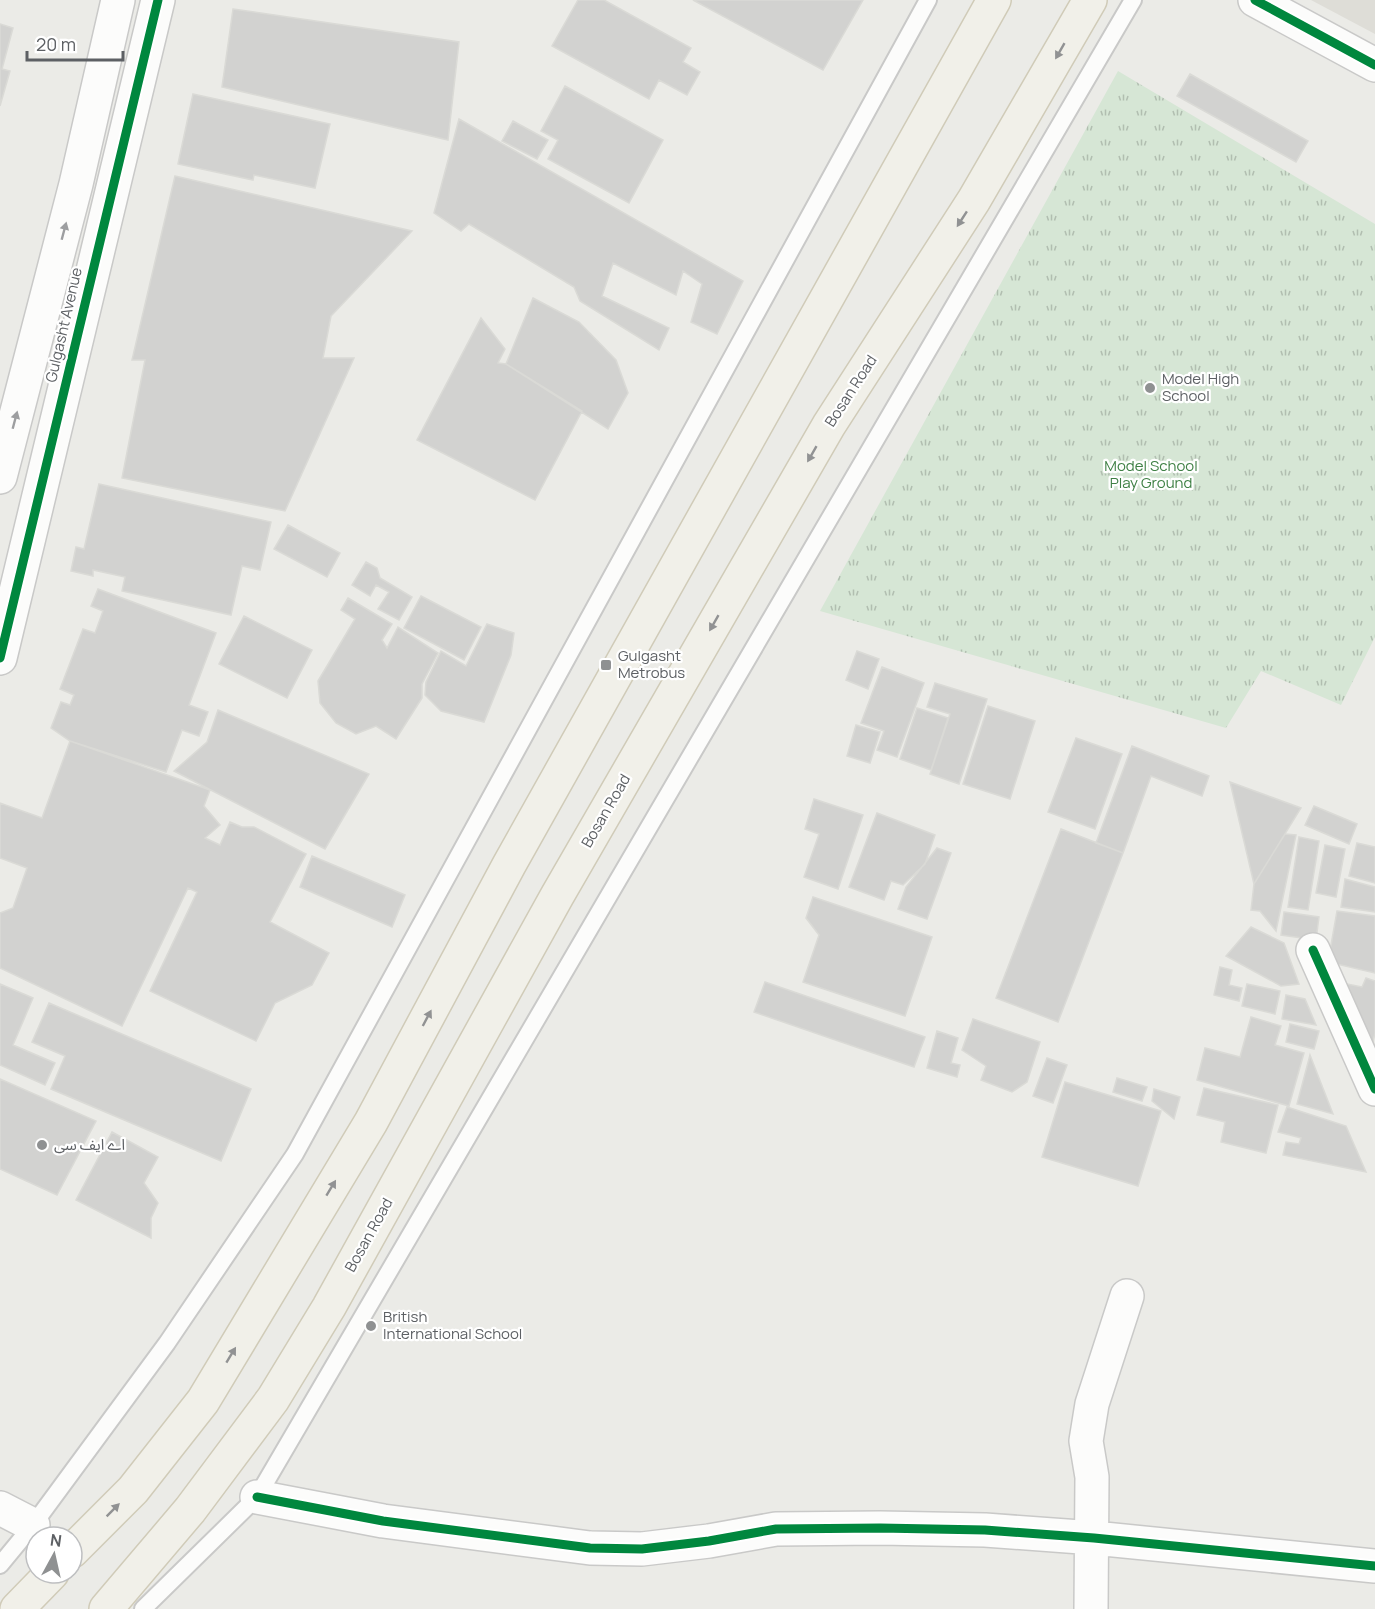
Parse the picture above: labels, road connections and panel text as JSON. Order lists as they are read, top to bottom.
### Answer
{
  "streets": {
    "main road": ["Bosan Road"],
    "street": ["Gulgasht Avenue"]
  },
  "parks": ["Model School Play Ground"],
  "places": {
    "other": ["Model High School", "اے ایف سی", "British International School"],
    "transit": ["Gulgasht Metrobus"]
  },
  "scale_bar": "20 m",
  "north": "top"
}
